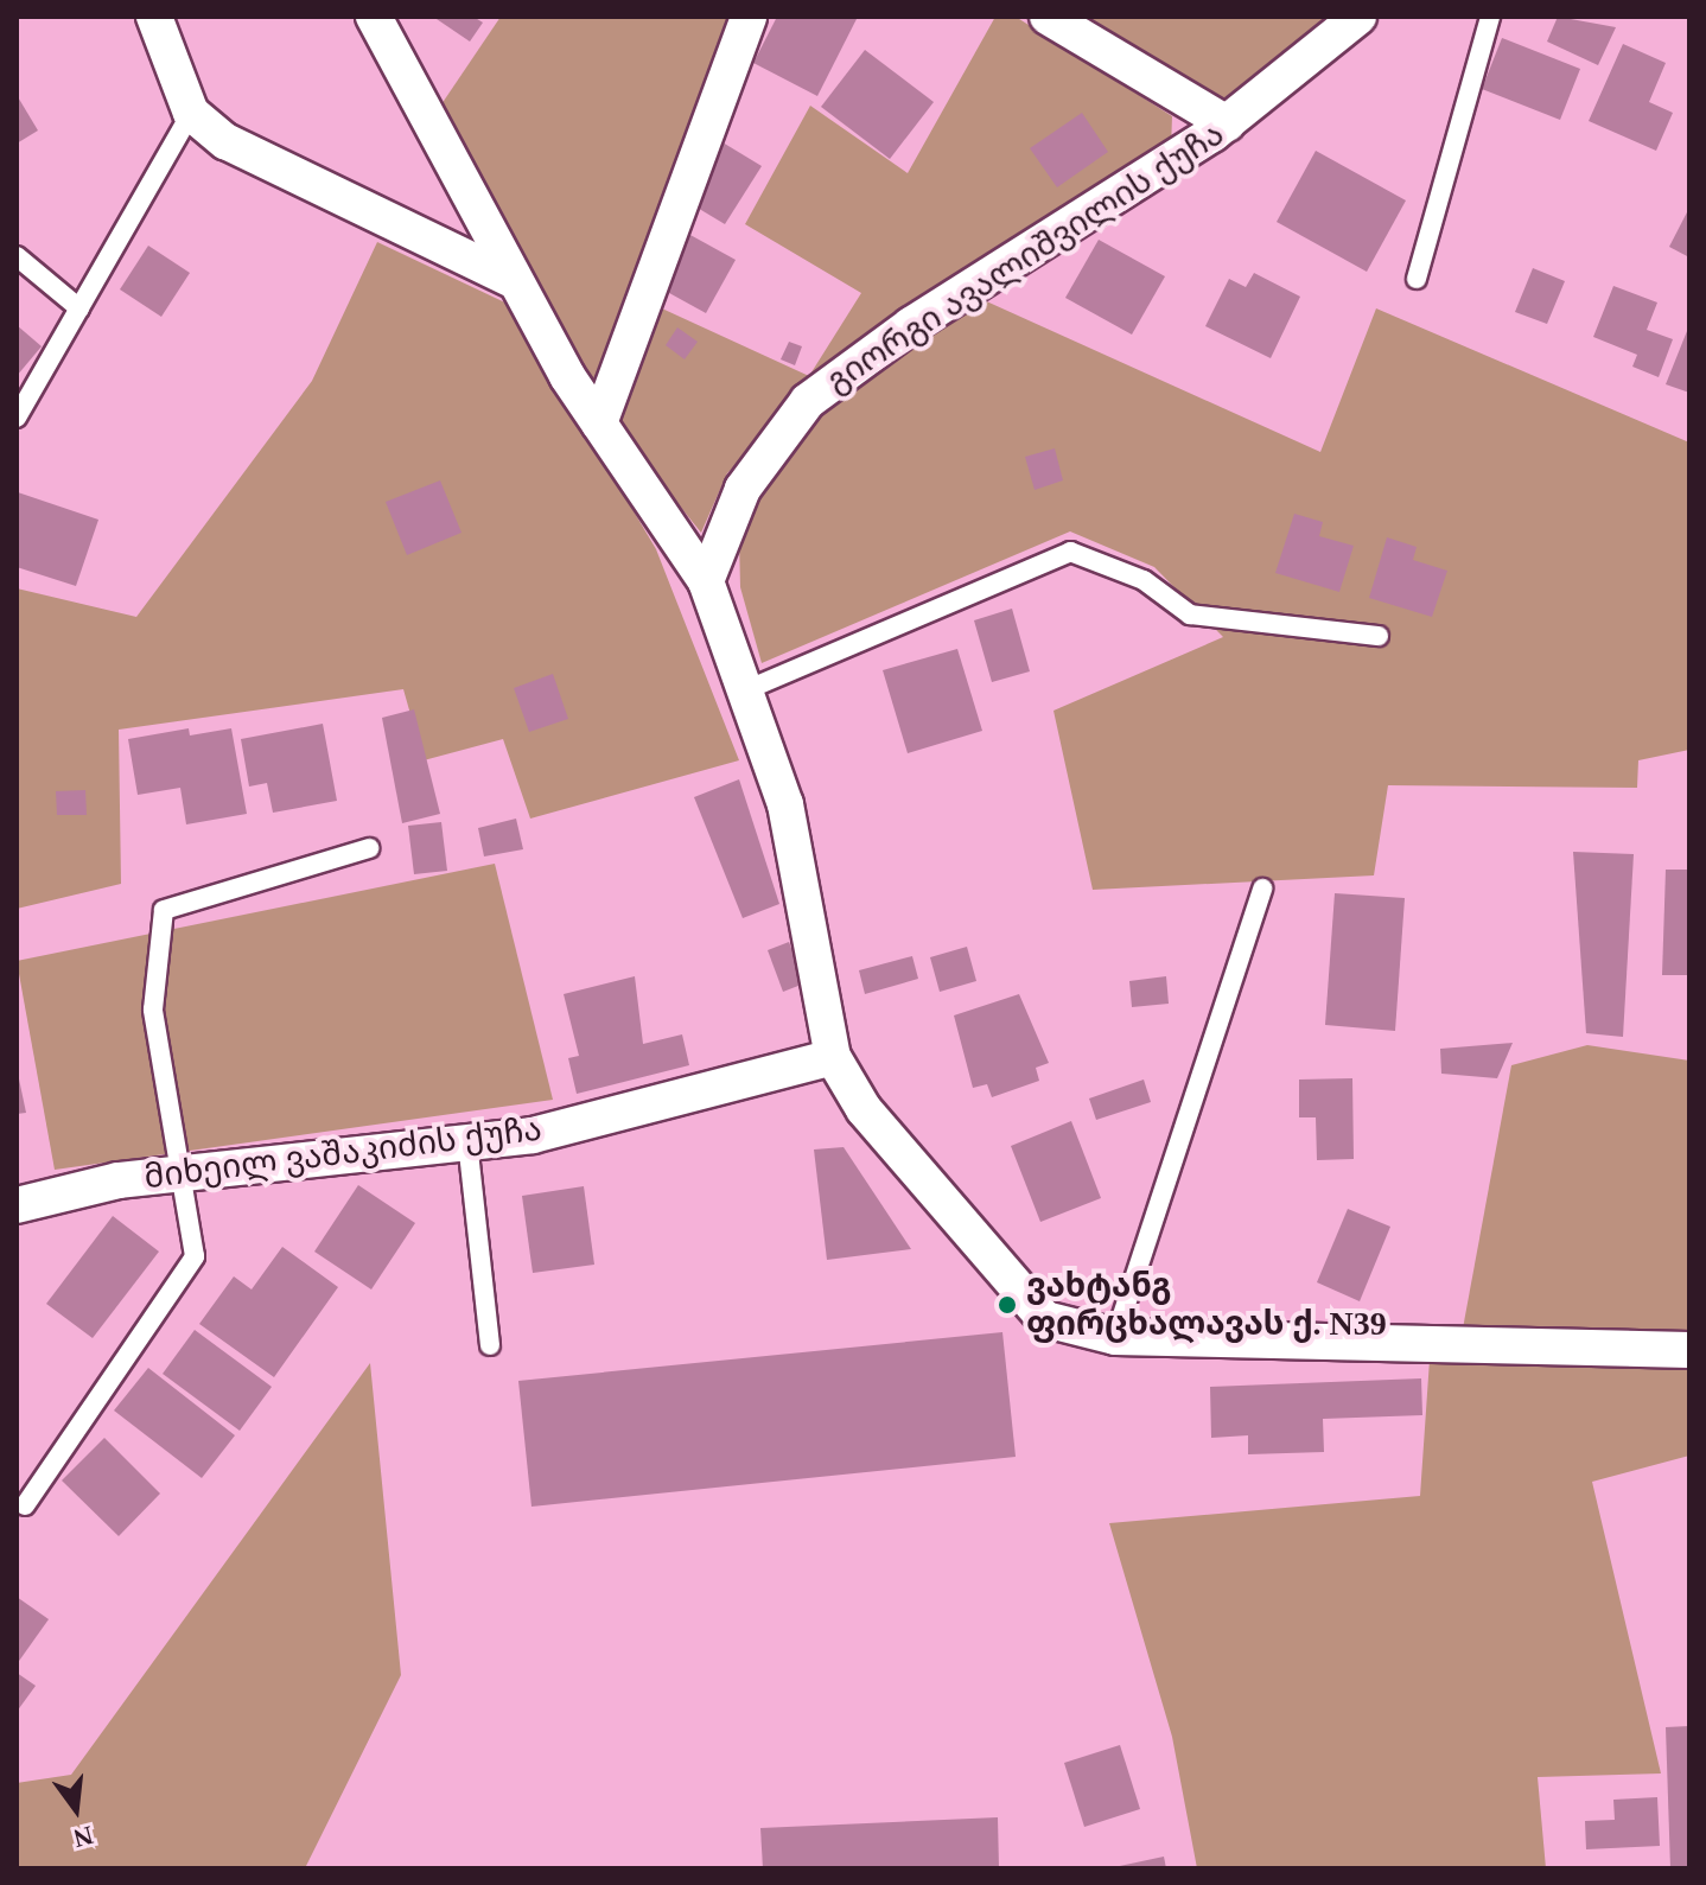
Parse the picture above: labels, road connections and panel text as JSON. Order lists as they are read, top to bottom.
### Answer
{
  "streets": {
    "street": ["გიორგი ავალიშვილის ქუჩა", "მიხეილ ვაშაკიძის ქუჩა"]
  },
  "places": ["ვახტანგ ფირცხალავას ქ. N39"],
  "north": "bottom"
}
